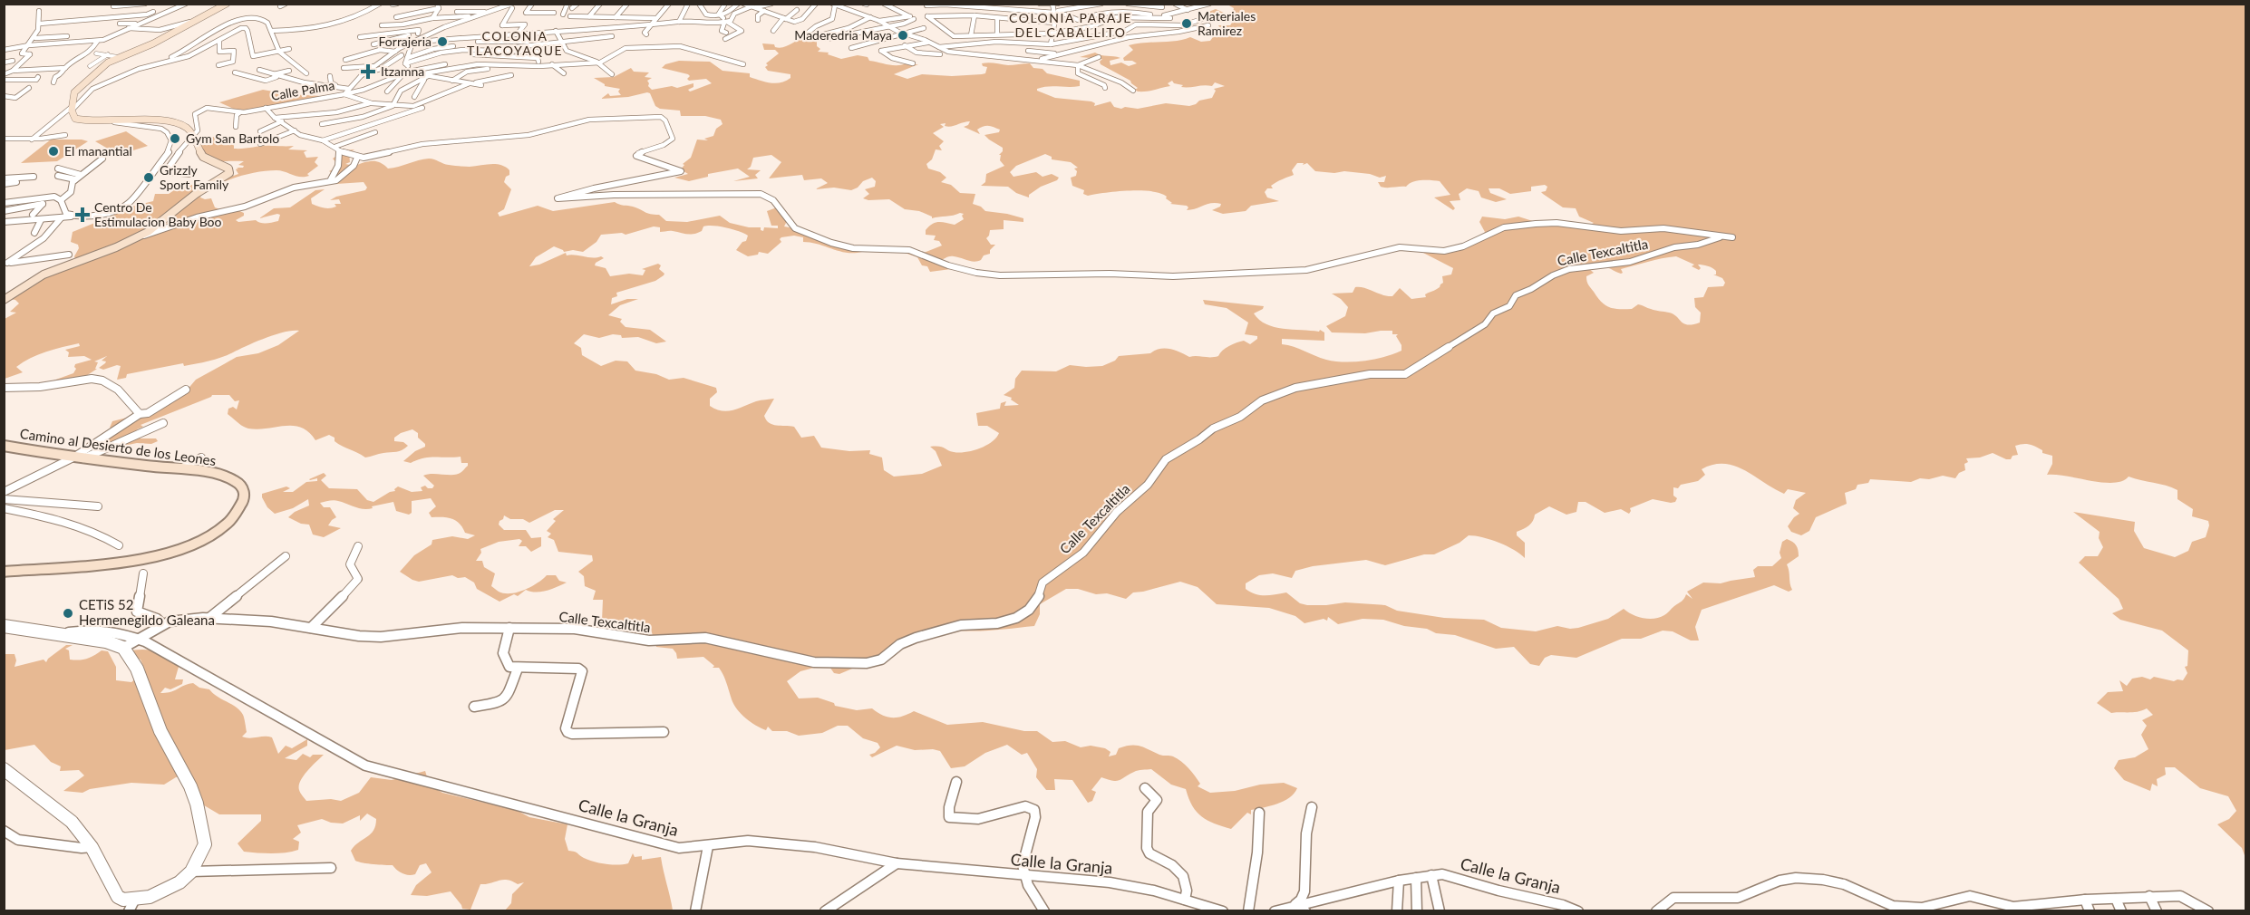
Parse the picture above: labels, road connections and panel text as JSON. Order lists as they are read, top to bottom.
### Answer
{
  "streets": {
    "main road": ["Camino al Desierto de los Leones"],
    "street": ["Calle Palma", "Calle Texcaltitla", "Calle la Granja"]
  },
  "crossings": [
    ["Calle Texcaltitla", "Calle la Granja"]
  ],
  "districts": ["COLONIA PARAJE DEL CABALLITO", "COLONIA TLACOYAQUE"],
  "places": {
    "other": [
      "Materiales Ramirez",
      "Maderedria Maya",
      "Forrajeria",
      "Gym San Bartolo",
      "El manantial",
      "Grizzly Sport Family",
      "CETiS 52 Hermenegildo Galeana"
    ],
    "health": ["Itzamna", "Centro De Estimulacion Baby Boo"]
  }
}
